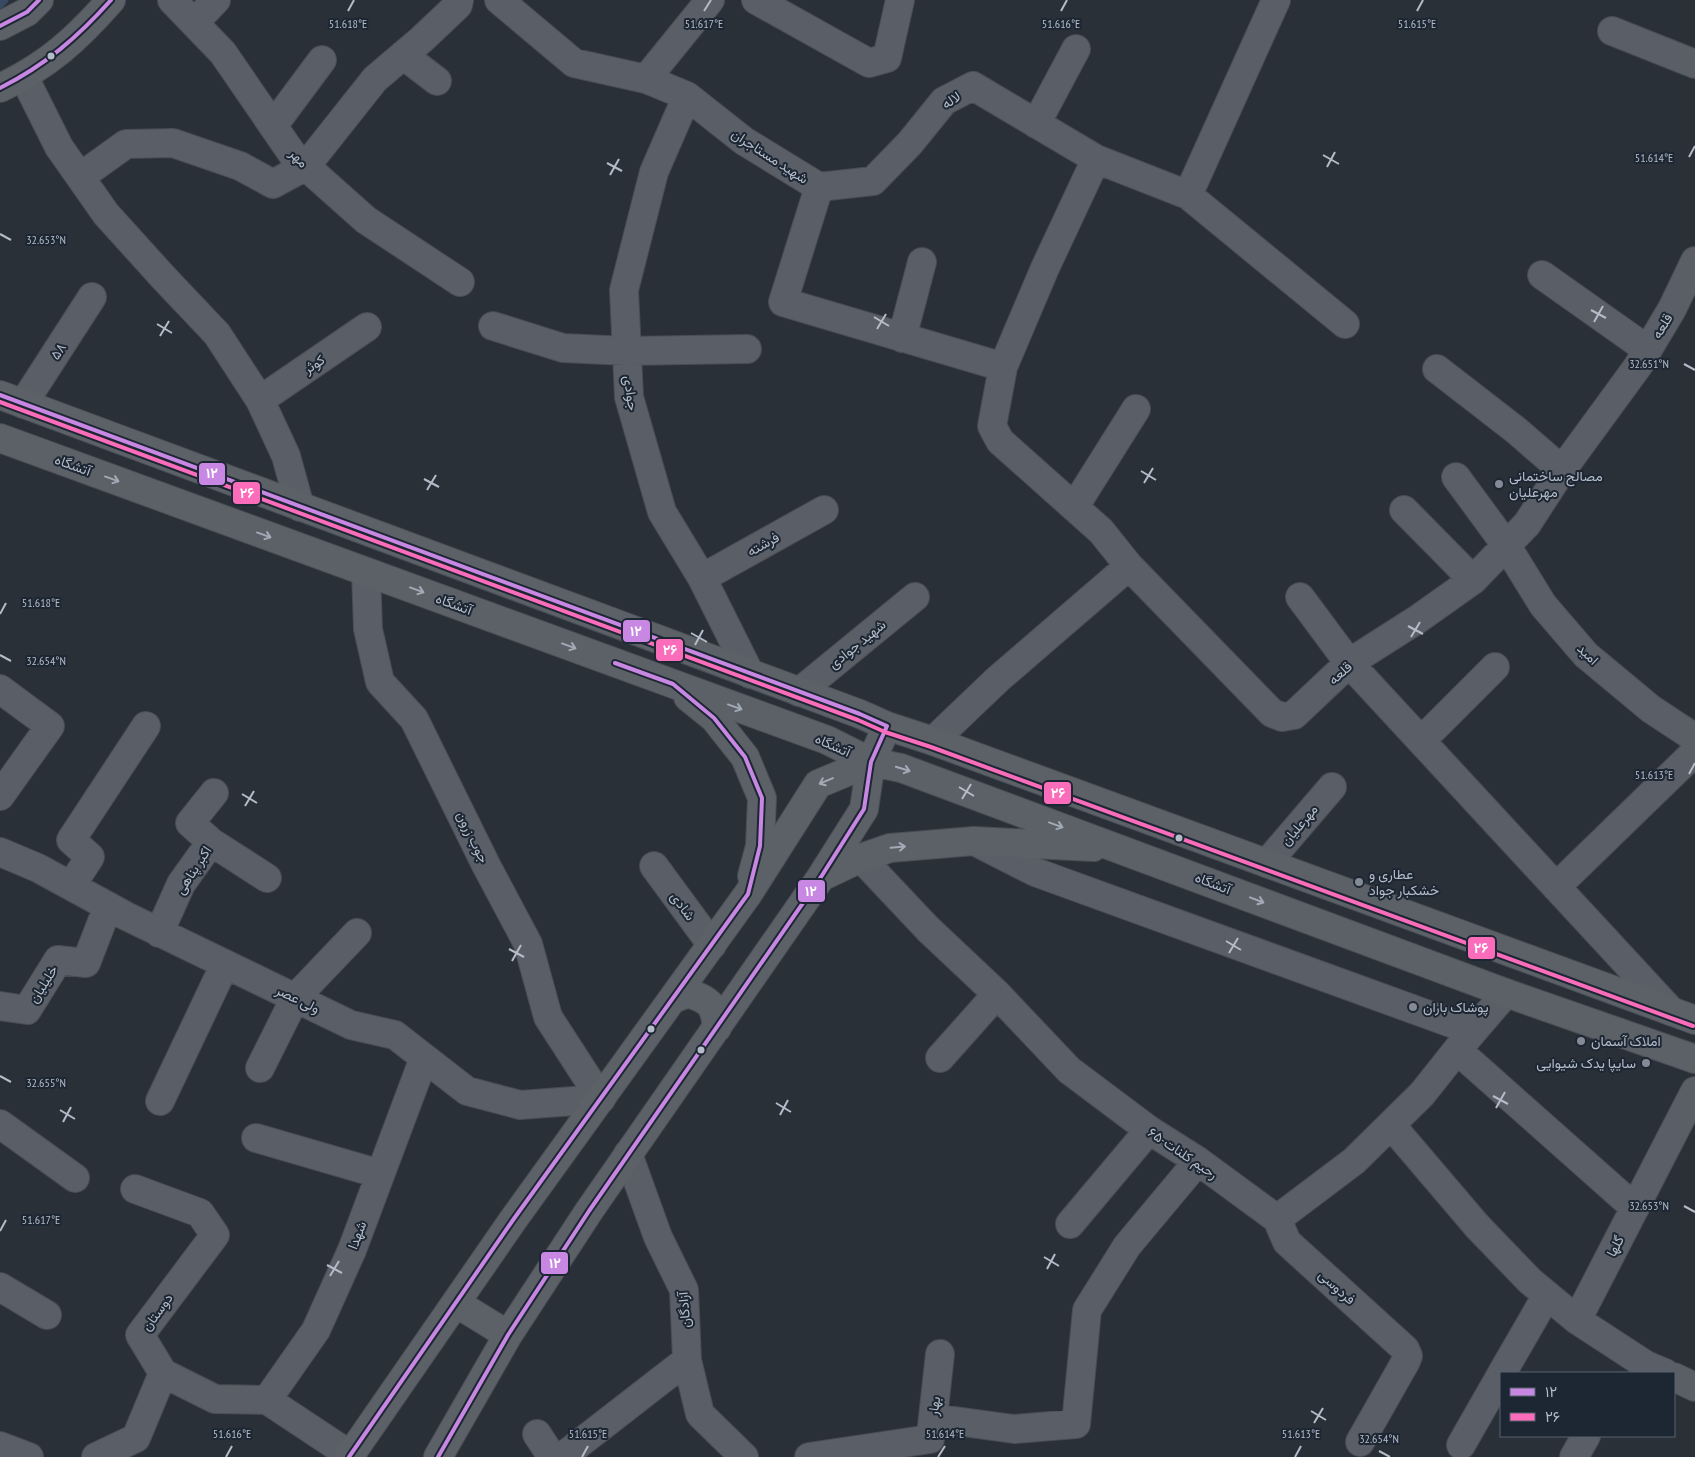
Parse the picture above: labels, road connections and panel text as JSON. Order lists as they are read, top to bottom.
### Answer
{
  "streets": {
    "main road": ["آتشگاه"],
    "street": [
      "لاله",
      "شهید مستاجران",
      "مهر",
      "قلعه",
      "۵۸",
      "کوثر",
      "جوادی",
      "فرشته",
      "شهید جوادی",
      "امید",
      "مهرعلیان",
      "جوب زرون",
      "اکبر پناهی",
      "شادی",
      "خلیلیان",
      "ولی عصر",
      "۶۵-رحیم کلنات",
      "شهدا",
      "گلها",
      "فردوسی",
      "آزادگان",
      "دوستان",
      "بهار"
    ]
  },
  "crossings": [
    ["لاله", "شهید مستاجران"],
    ["لاله", "قلعه"],
    ["شهید مستاجران", "قلعه"],
    ["شهید مستاجران", "جوادی"],
    ["قلعه", "امید"],
    ["جوادی", "فرشته"],
    ["آتشگاه", "جوب زرون"],
    ["جوب زرون", "ولی عصر"],
    ["اکبر پناهی", "ولی عصر"],
    ["خلیلیان", "ولی عصر"],
    ["ولی عصر", "شهدا"],
    ["۶۵-رحیم کلنات", "فردوسی"]
  ],
  "places": [
    "مصالح ساختمانی مهرعلیان",
    "عطاری و خشکبار جواد",
    "پوشاک باران",
    "املاک آسمان",
    "سایپا یدک شیوایی"
  ],
  "lines": ["transit line ۱۲", "transit line ۲۶"],
  "legend": ["۱۲", "۲۶"],
  "coordinates": [
    "51.618°E",
    "51.617°E",
    "51.616°E",
    "51.615°E",
    "51.614°E",
    "32.653°N",
    "32.651°N",
    "32.654°N",
    "51.613°E",
    "32.655°N"
  ]
}
